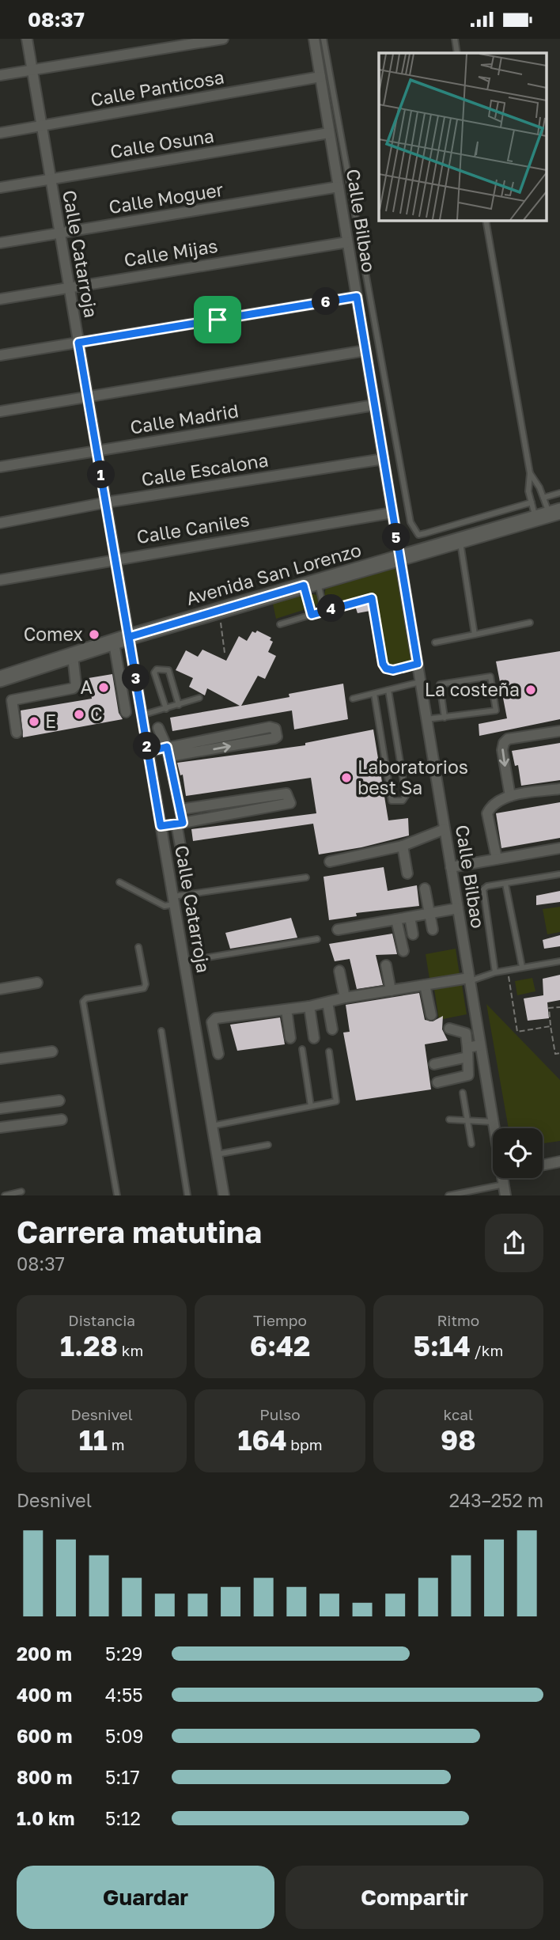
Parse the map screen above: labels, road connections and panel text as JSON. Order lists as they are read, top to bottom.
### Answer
{
  "streets": {
    "main road": ["Avenida San Lorenzo"],
    "street": [
      "Calle Panticosa",
      "Calle Osuna",
      "Calle Moguer",
      "Calle Bilbao",
      "Calle Mijas",
      "Calle Catarroja",
      "Calle Madrid",
      "Calle Escalona",
      "Calle Caniles"
    ]
  },
  "crossings": [
    ["Calle Panticosa", "Calle Bilbao"],
    ["Calle Panticosa", "Calle Catarroja"],
    ["Calle Osuna", "Calle Bilbao"],
    ["Calle Osuna", "Calle Catarroja"],
    ["Calle Moguer", "Calle Bilbao"],
    ["Calle Moguer", "Calle Catarroja"],
    ["Calle Bilbao", "Calle Mijas"],
    ["Calle Bilbao", "Calle Madrid"],
    ["Calle Bilbao", "Calle Escalona"],
    ["Calle Bilbao", "Calle Caniles"],
    ["Calle Bilbao", "Avenida San Lorenzo"],
    ["Calle Mijas", "Calle Catarroja"],
    ["Calle Catarroja", "Calle Madrid"],
    ["Calle Catarroja", "Calle Escalona"],
    ["Calle Catarroja", "Calle Caniles"],
    ["Calle Catarroja", "Avenida San Lorenzo"]
  ],
  "places": [
    "Comex",
    "A",
    "La costeña",
    "C",
    "E",
    "Laboratorios best Sa"
  ],
  "page": {
    "status": "08:37",
    "pins": [
      "6",
      "1",
      "5",
      "4",
      "3",
      "2"
    ],
    "heading": ["Carrera matutina", "08:37"],
    "stats": [
      ["Distancia", "1.28 km"],
      ["Tiempo", "6:42"],
      ["Ritmo", "5:14 /km"],
      ["Desnivel", "11 m"],
      ["Pulso", "164 bpm"],
      ["kcal", "98"]
    ],
    "chart": ["Desnivel", "243–252 m"],
    "list": [
      {
        "name": "200 m",
        "note": "5:29"
      },
      {
        "name": "400 m",
        "note": "4:55"
      },
      {
        "name": "600 m",
        "note": "5:09"
      },
      {
        "name": "800 m",
        "note": "5:17"
      },
      {
        "name": "1.0 km",
        "note": "5:12"
      }
    ],
    "buttons": ["Guardar", "Compartir"]
  }
}
